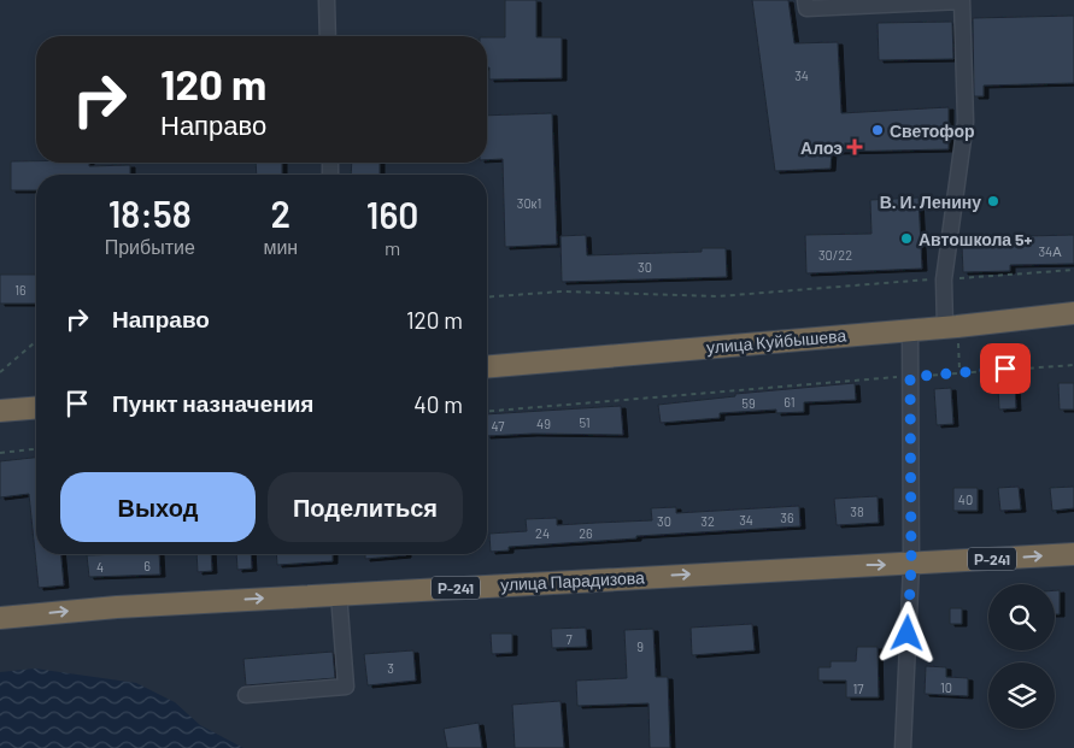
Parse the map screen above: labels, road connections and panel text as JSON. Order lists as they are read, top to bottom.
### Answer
{
  "streets": {
    "highway": ["улица Куйбышева", "Р-241", "улица Парадизова"]
  },
  "one_way": ["улица Парадизова"],
  "places": {
    "other": ["Светофор", "В. И. Ленину", "Автошкола 5+"],
    "health": ["Алоэ"]
  },
  "house_numbers": [
    "34",
    "30к1",
    "34А",
    "30/22",
    "30",
    "16",
    "61",
    "59",
    "51",
    "49",
    "47",
    "40",
    "38",
    "36",
    "34",
    "30",
    "32",
    "24",
    "26",
    "6",
    "4",
    "7",
    "9",
    "3",
    "10",
    "17"
  ],
  "page": {
    "turn": ["120 m", "Направо"],
    "eta": [
      "18:58",
      "Прибытие",
      "2",
      "мин",
      "160",
      "m"
    ],
    "list": [
      {
        "name": "Направо",
        "value": "120 m"
      },
      {
        "name": "Пункт назначения",
        "value": "40 m"
      }
    ],
    "buttons": ["Выход", "Поделиться"]
  }
}
